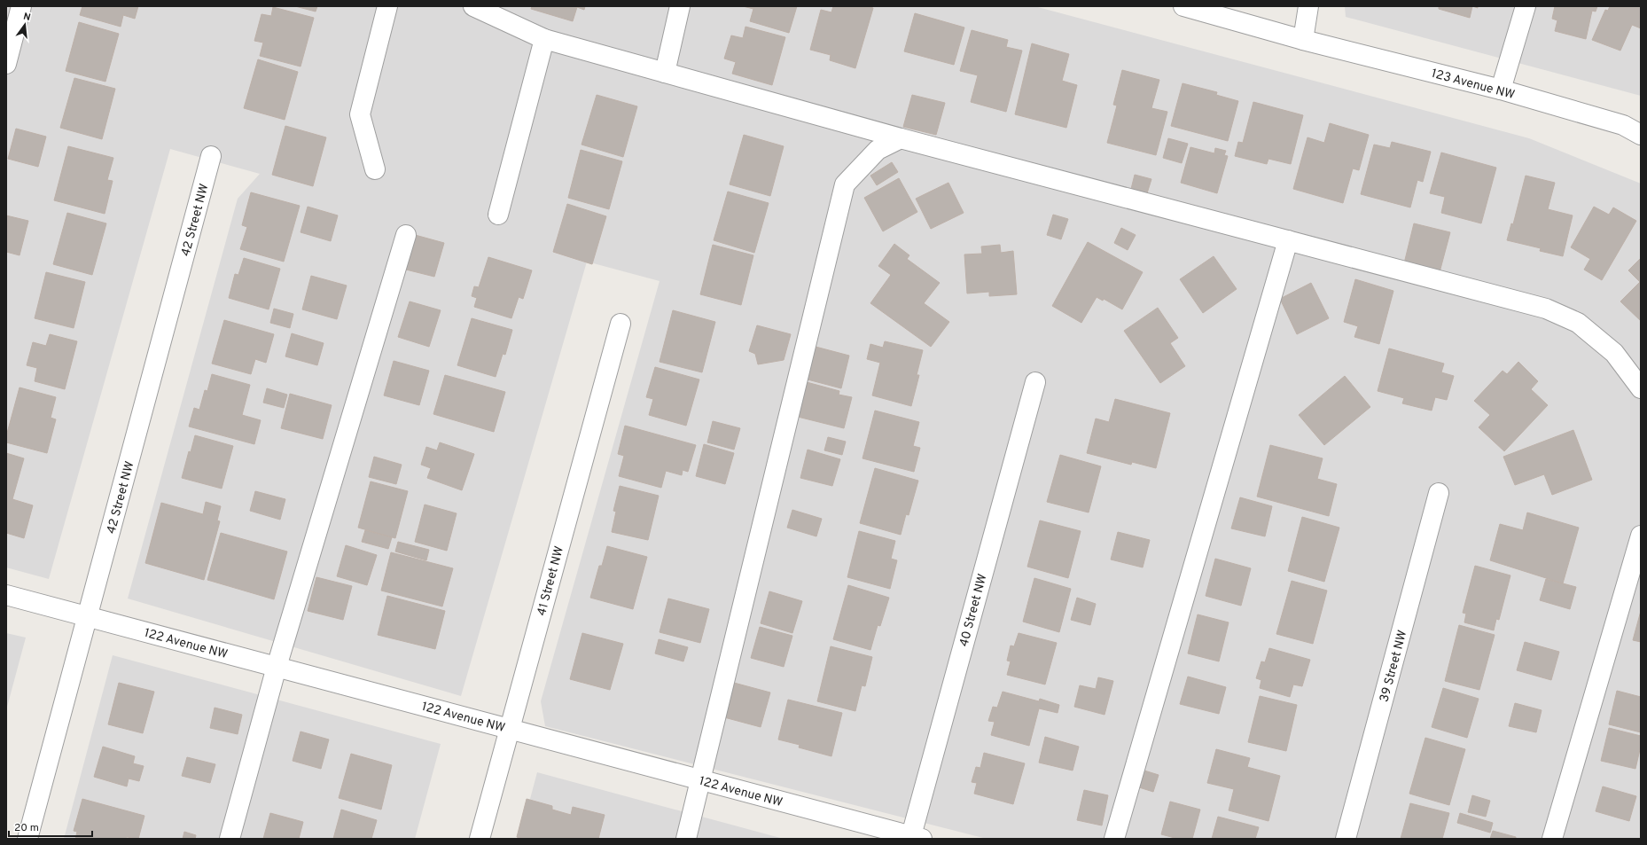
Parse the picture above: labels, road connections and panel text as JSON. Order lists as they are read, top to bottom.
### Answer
{
  "streets": {
    "street": [
      "123 Avenue NW",
      "42 Street NW",
      "41 Street NW",
      "40 Street NW",
      "122 Avenue NW",
      "39 Street NW"
    ]
  },
  "crossings": [
    ["42 Street NW", "122 Avenue NW"],
    ["41 Street NW", "122 Avenue NW"],
    ["40 Street NW", "122 Avenue NW"]
  ],
  "scale_bar": "20 m",
  "north": "top"
}
